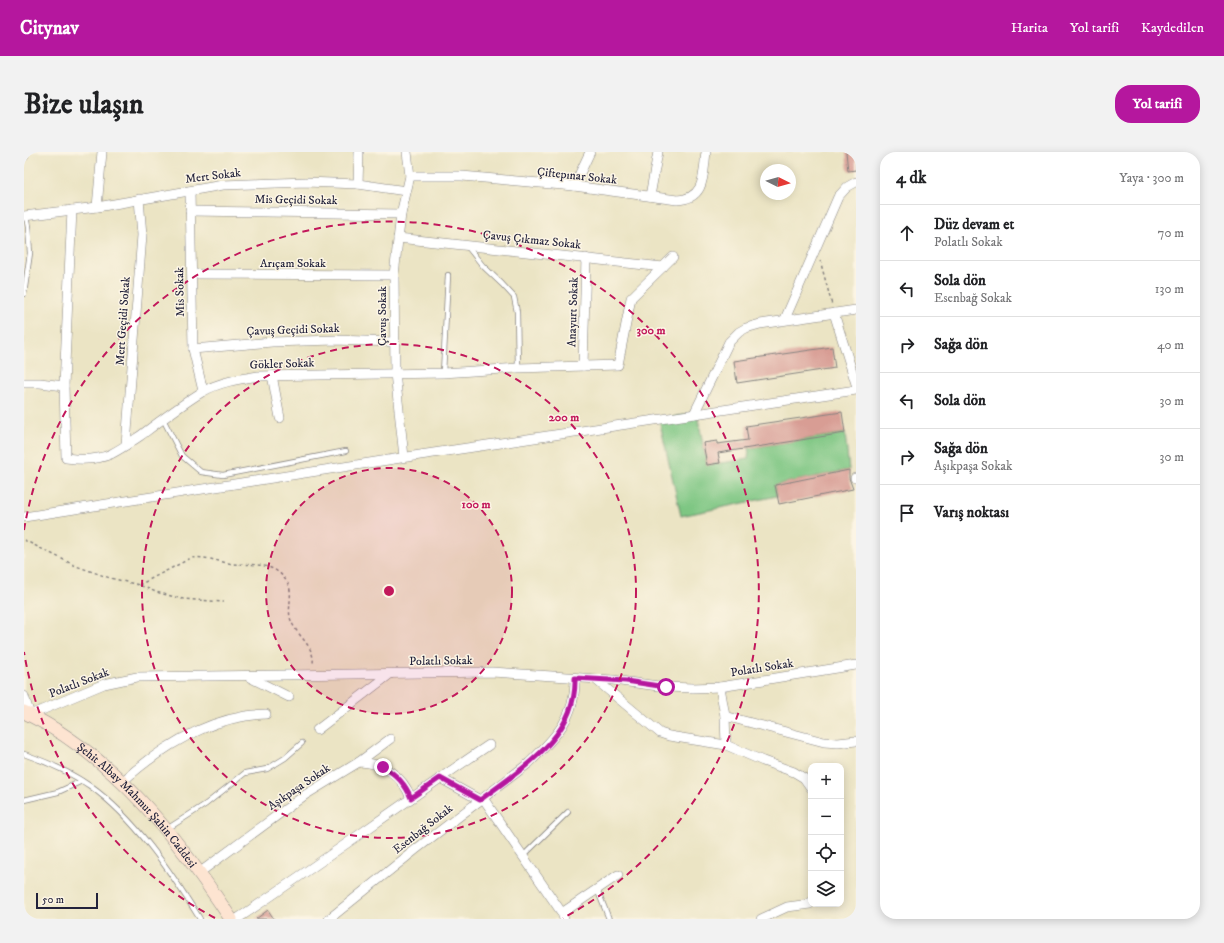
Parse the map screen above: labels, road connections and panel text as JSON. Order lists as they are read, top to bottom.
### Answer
{
  "streets": {
    "street": [
      "Mert Sokak",
      "Çiftepınar Sokak",
      "Mis Geçidi Sokak",
      "Çavuş Çıkmaz Sokak",
      "Arıçam Sokak",
      "Mis Sokak",
      "Anayurt Sokak",
      "Çavuş Sokak",
      "Mert Geçidi Sokak",
      "Çavuş Geçidi Sokak",
      "Gökler Sokak",
      "Polatlı Sokak",
      "Aşıkpaşa Sokak",
      "Şehit Albay Mahmut Şahin Caddesi",
      "Esenbağ Sokak"
    ]
  },
  "crossings": [
    ["Mert Sokak", "Mis Sokak"],
    ["Mert Sokak", "Çavuş Sokak"],
    ["Mert Sokak", "Mert Geçidi Sokak"],
    ["Mert Sokak", "Gökler Sokak"],
    ["Çiftepınar Sokak", "Çavuş Sokak"],
    ["Mis Geçidi Sokak", "Mis Sokak"],
    ["Mis Geçidi Sokak", "Çavuş Sokak"],
    ["Çavuş Çıkmaz Sokak", "Anayurt Sokak"],
    ["Çavuş Çıkmaz Sokak", "Çavuş Sokak"],
    ["Çavuş Çıkmaz Sokak", "Gökler Sokak"],
    ["Arıçam Sokak", "Mis Sokak"],
    ["Arıçam Sokak", "Çavuş Sokak"],
    ["Mis Sokak", "Çavuş Geçidi Sokak"],
    ["Mis Sokak", "Gökler Sokak"],
    ["Anayurt Sokak", "Gökler Sokak"],
    ["Çavuş Sokak", "Çavuş Geçidi Sokak"],
    ["Çavuş Sokak", "Gökler Sokak"],
    ["Mert Geçidi Sokak", "Gökler Sokak"],
    ["Polatlı Sokak", "Şehit Albay Mahmut Şahin Caddesi"],
    ["Polatlı Sokak", "Esenbağ Sokak"],
    ["Aşıkpaşa Sokak", "Şehit Albay Mahmut Şahin Caddesi"]
  ],
  "scale_bar": "50 m",
  "north": "right",
  "page": {
    "header": "Citynav",
    "nav": ["Harita", "Yol tarifi", "Kaydedilen"],
    "buttons": "Yol tarifi",
    "title": "Bize ulaşın",
    "heading": ["4 dk", "Yaya · 300 m"],
    "list": [
      ["Düz devam et", "Polatlı Sokak", "70 m"],
      ["Sola dön", "Esenbağ Sokak", "130 m"],
      ["Sağa dön", "40 m"],
      ["Sola dön", "30 m"],
      ["Sağa dön", "Aşıkpaşa Sokak", "30 m"],
      "Varış noktası"
    ],
    "map_buttons": ["+", "−"],
    "scale": "50 m"
  },
  "rings": ["300 m", "200 m", "100 m"]
}
